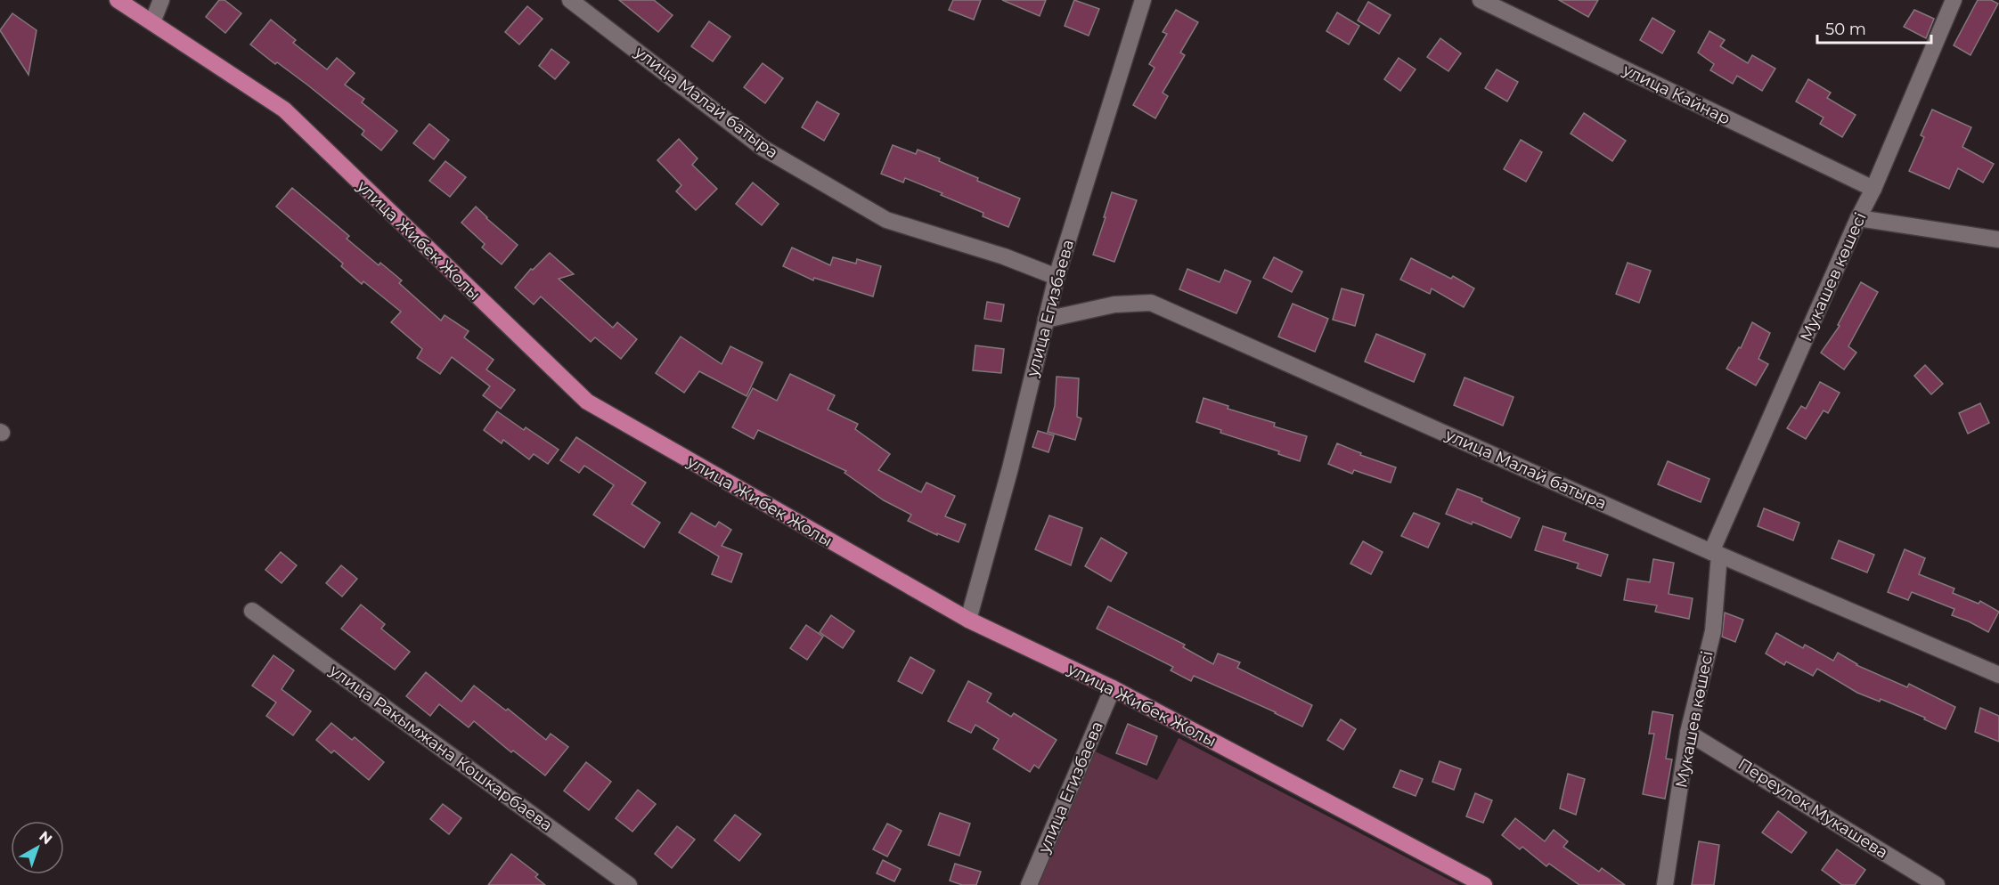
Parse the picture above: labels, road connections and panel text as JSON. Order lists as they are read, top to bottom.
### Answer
{
  "streets": {
    "main road": ["улица Жибек Жолы"],
    "street": [
      "улица Кайнар",
      "улица Малай батыра",
      "Мукашев көшесі",
      "улица Егизбаева",
      "улица Ракымжана Кошкарбаева",
      "Переулок Мукашева"
    ]
  },
  "crossings": [
    ["улица Кайнар", "Мукашев көшесі"],
    ["улица Малай батыра", "Мукашев көшесі"],
    ["улица Малай батыра", "улица Егизбаева"],
    ["улица Жибек Жолы", "улица Егизбаева"],
    ["Мукашев көшесі", "Переулок Мукашева"]
  ],
  "scale_bar": "50 m",
  "north": "top right"
}
